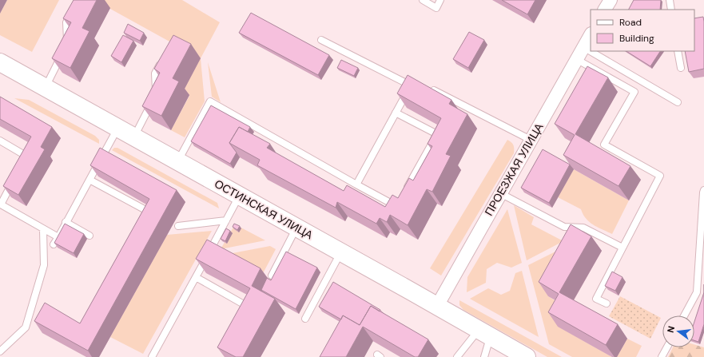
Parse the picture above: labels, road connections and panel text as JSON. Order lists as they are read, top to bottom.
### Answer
{
  "streets": {
    "street": ["ПРОЕЗЖАЯ УЛИЦА", "ОСТИНСКАЯ УЛИЦА"]
  },
  "crossings": [
    ["ПРОЕЗЖАЯ УЛИЦА", "ОСТИНСКАЯ УЛИЦА"]
  ],
  "legend": ["Road", "Building"],
  "north": "left"
}
